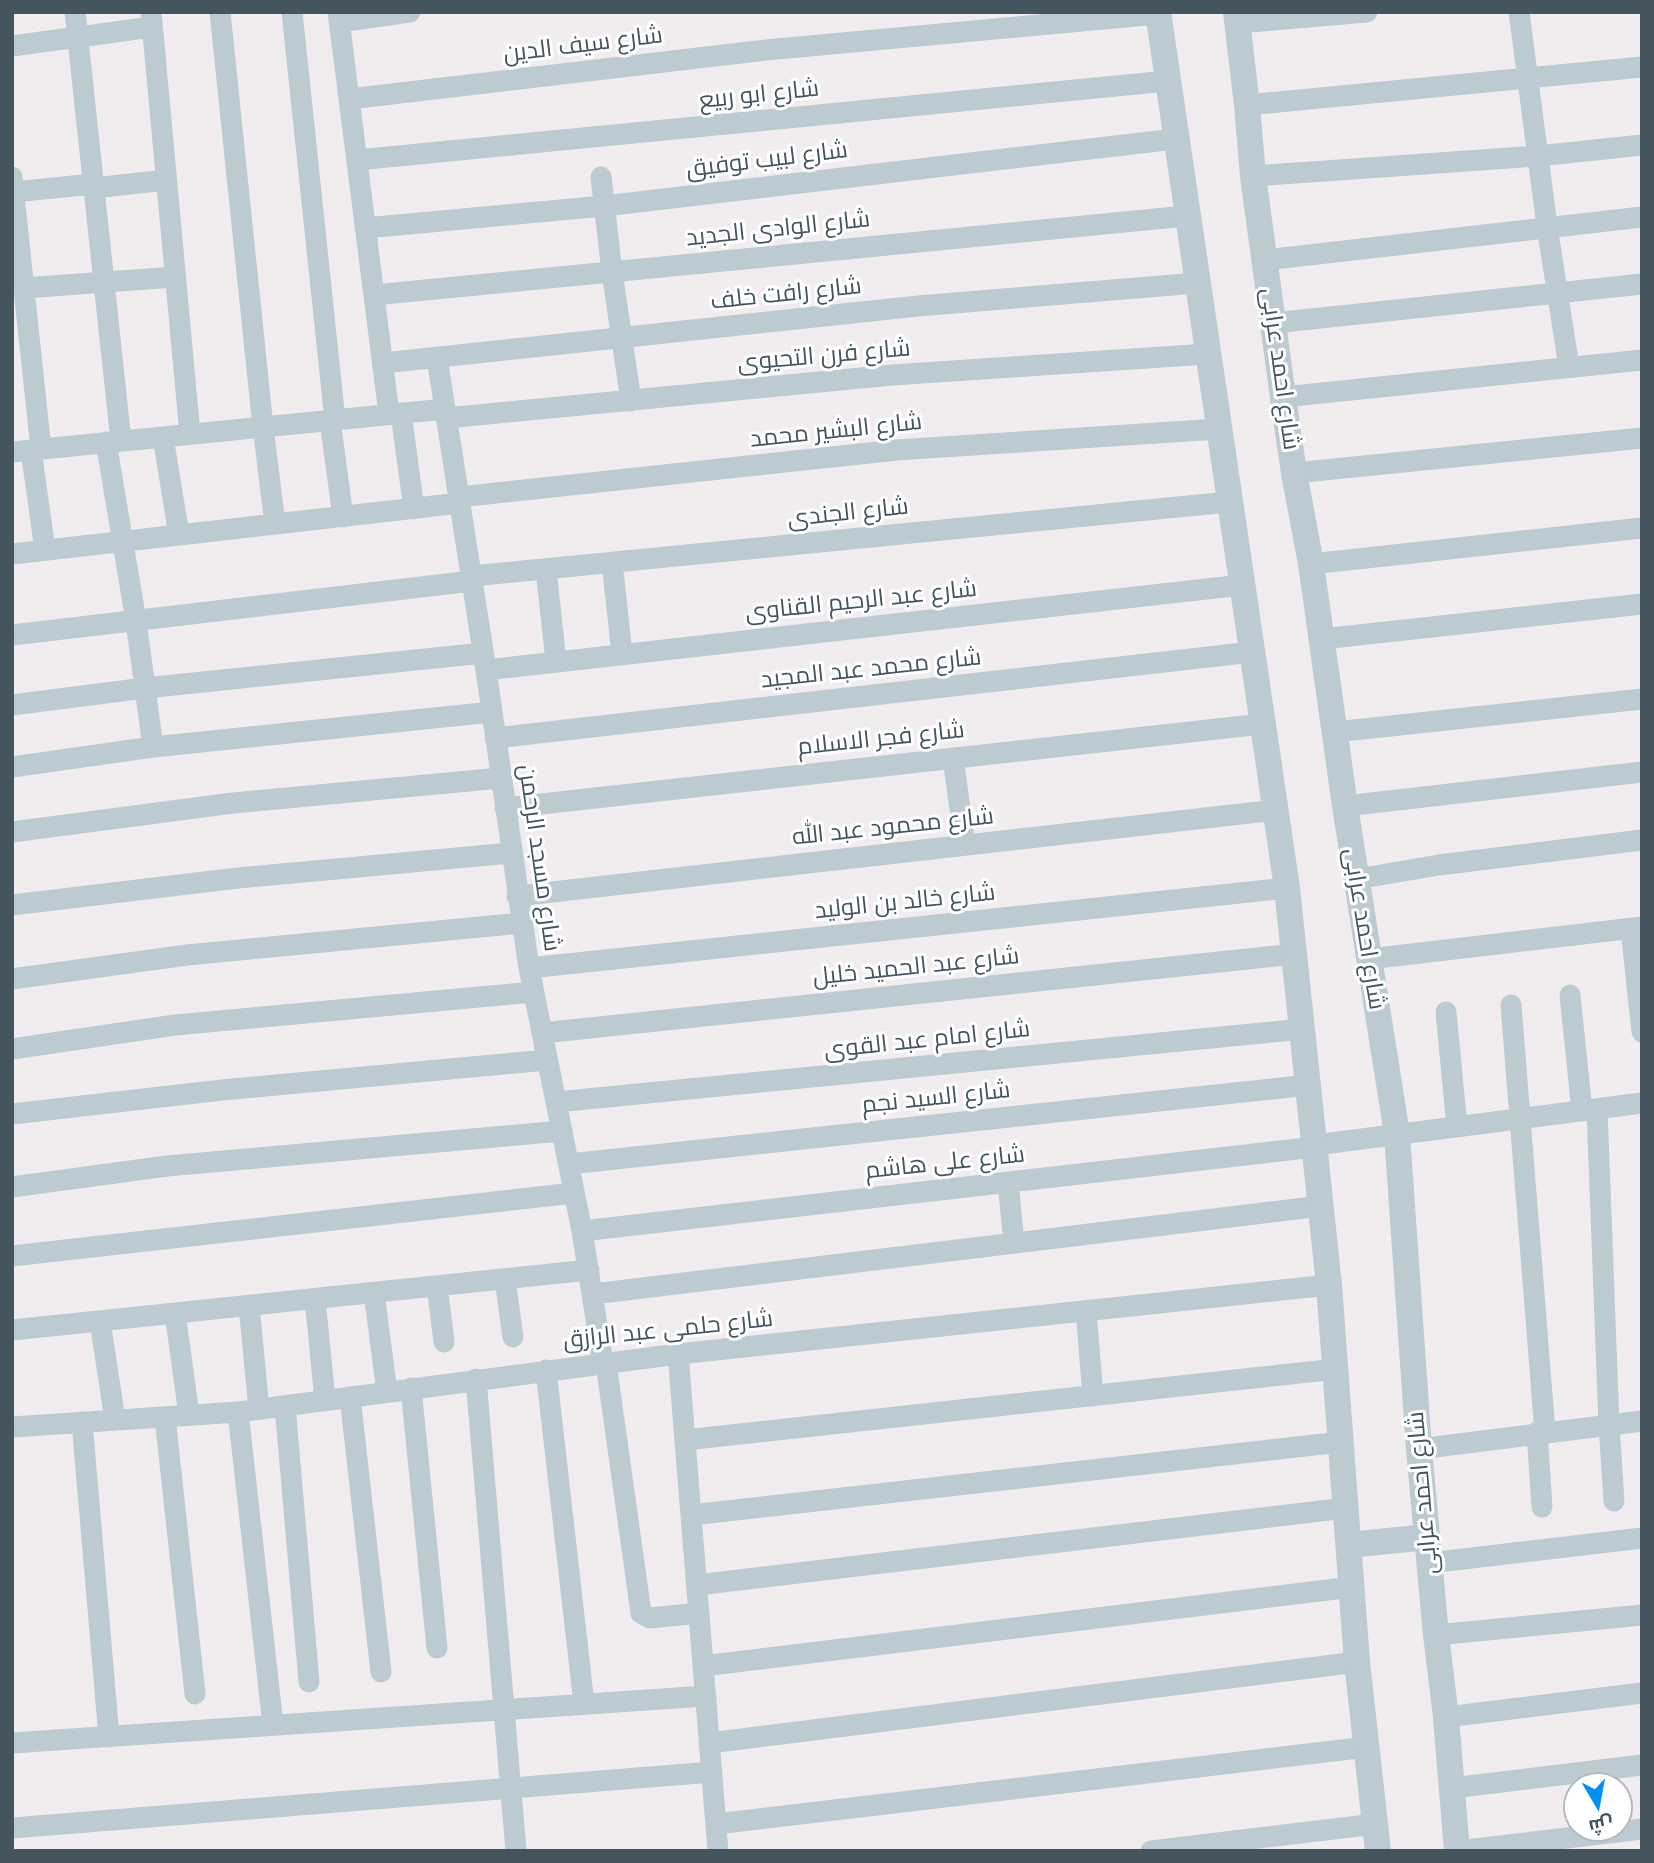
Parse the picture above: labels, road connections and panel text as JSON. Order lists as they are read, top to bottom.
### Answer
{
  "streets": {
    "street": [
      "شارع سيف الدين",
      "شارع ابو ربيع",
      "شارع لبيب توفيق",
      "شارع الوادى الجديد",
      "شارع رافت خلف",
      "شارع فرن التحيوى",
      "شارع احمد عرابى",
      "شارع البشير محمد",
      "شارع الجندى",
      "شارع عبد الرحيم القناوى",
      "شارع محمد عبد المجيد",
      "شارع فجر الاسلام",
      "شارع محمود عبد الله",
      "شارع مسجد الرحمن",
      "شارع خالد بن الوليد",
      "شارع عبد الحميد خليل",
      "شارع امام عبد القوى",
      "شارع السيد نجم",
      "شارع على هاشم",
      "شارع حلمى عبد الرازق"
    ]
  },
  "crossings": [
    ["شارع رافت خلف", "شارع مسجد الرحمن"],
    ["شارع فرن التحيوى", "شارع مسجد الرحمن"],
    ["شارع احمد عرابى", "شارع على هاشم"],
    ["شارع البشير محمد", "شارع مسجد الرحمن"],
    ["شارع الجندى", "شارع مسجد الرحمن"],
    ["شارع عبد الرحيم القناوى", "شارع مسجد الرحمن"],
    ["شارع محمد عبد المجيد", "شارع مسجد الرحمن"],
    ["شارع فجر الاسلام", "شارع مسجد الرحمن"],
    ["شارع محمود عبد الله", "شارع مسجد الرحمن"],
    ["شارع مسجد الرحمن", "شارع خالد بن الوليد"],
    ["شارع مسجد الرحمن", "شارع عبد الحميد خليل"],
    ["شارع مسجد الرحمن", "شارع امام عبد القوى"],
    ["شارع مسجد الرحمن", "شارع السيد نجم"],
    ["شارع مسجد الرحمن", "شارع على هاشم"],
    ["شارع مسجد الرحمن", "شارع حلمى عبد الرازق"]
  ],
  "north": "bottom"
}
